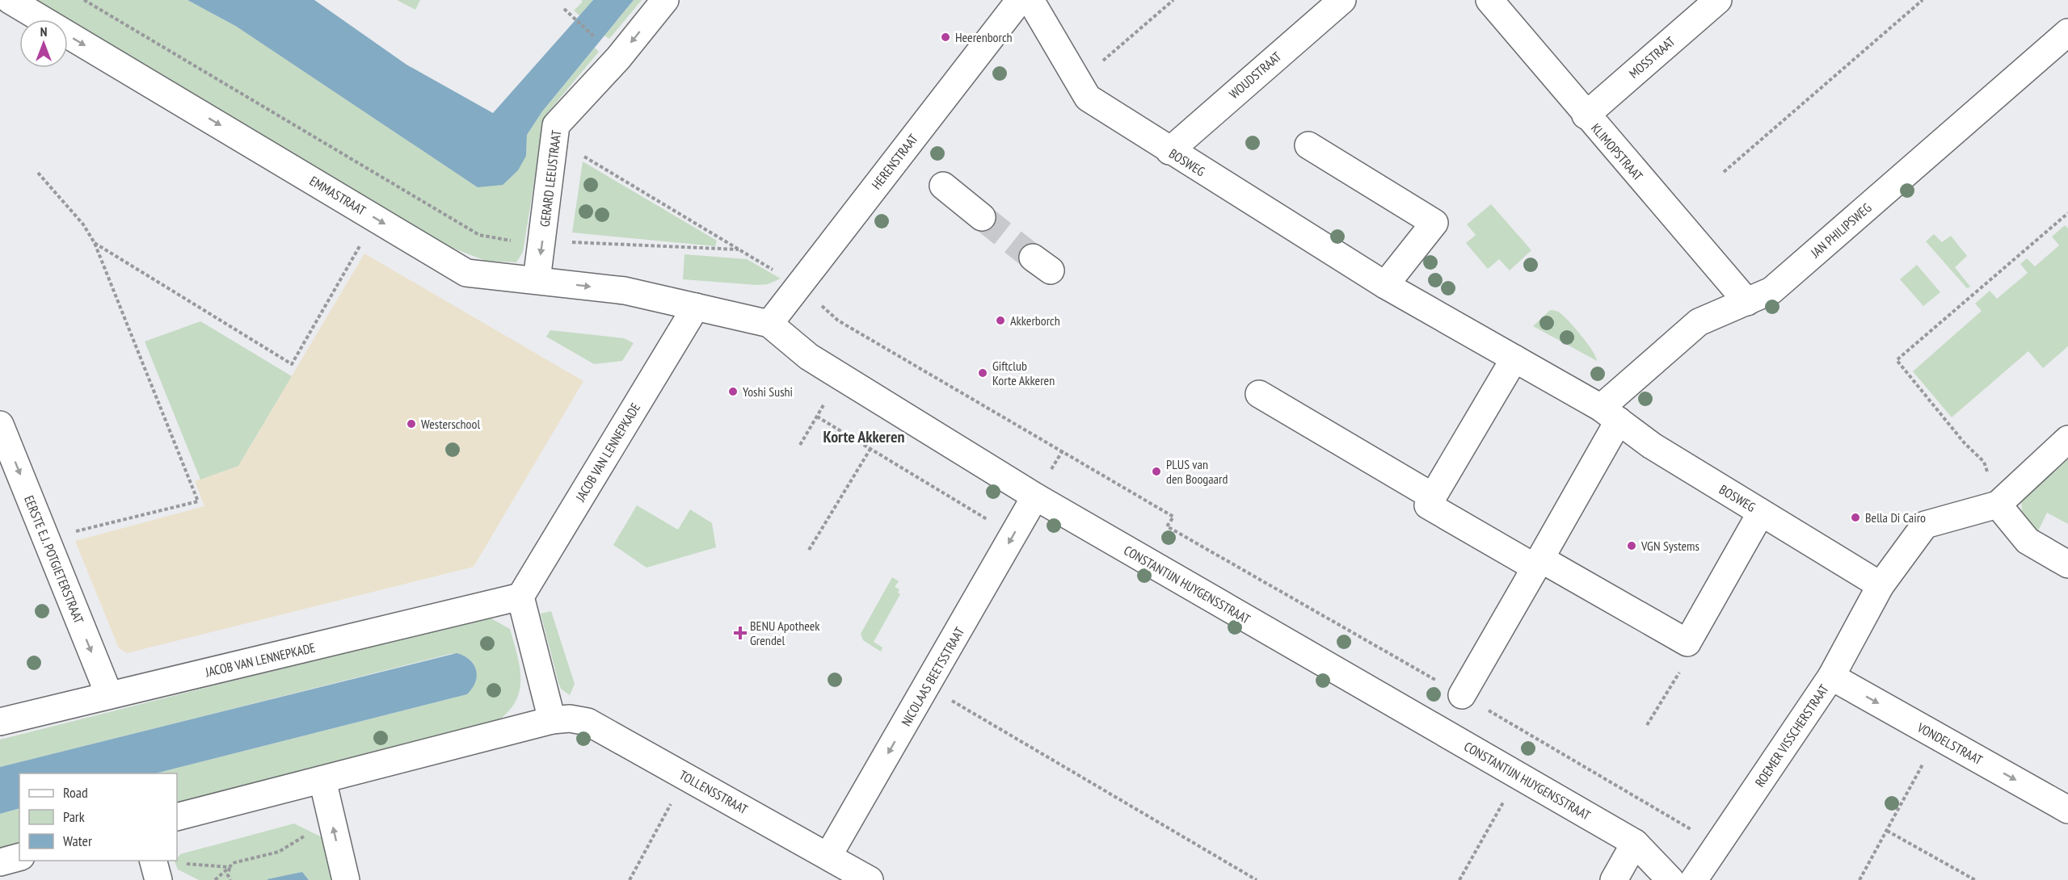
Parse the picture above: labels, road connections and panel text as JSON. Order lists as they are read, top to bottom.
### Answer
{
  "streets": {
    "street": [
      "MOSSTRAAT",
      "WOUDSTRAAT",
      "KLIMOPSTRAAT",
      "HERENSTRAAT",
      "BOSWEG",
      "GERARD LEEUSTRAAT",
      "EMMASTRAAT",
      "JAN PHILIPSWEG",
      "JACOB VAN LENNEPKADE",
      "EERSTE E.J. POTGIETERSTRAAT",
      "CONSTANTIJN HUYGENSSTRAAT",
      "NICOLAAS BEETSSTRAAT",
      "ROEMER VISSCHERSTRAAT",
      "VONDELSTRAAT",
      "TOLLENSSTRAAT"
    ]
  },
  "crossings": [
    ["MOSSTRAAT", "KLIMOPSTRAAT"],
    ["WOUDSTRAAT", "BOSWEG"],
    ["KLIMOPSTRAAT", "JAN PHILIPSWEG"],
    ["HERENSTRAAT", "CONSTANTIJN HUYGENSSTRAAT"],
    ["BOSWEG", "JAN PHILIPSWEG"],
    ["BOSWEG", "ROEMER VISSCHERSTRAAT"],
    ["GERARD LEEUSTRAAT", "EMMASTRAAT"],
    ["EMMASTRAAT", "JACOB VAN LENNEPKADE"],
    ["EMMASTRAAT", "CONSTANTIJN HUYGENSSTRAAT"],
    ["JACOB VAN LENNEPKADE", "EERSTE E.J. POTGIETERSTRAAT"],
    ["JACOB VAN LENNEPKADE", "CONSTANTIJN HUYGENSSTRAAT"],
    ["CONSTANTIJN HUYGENSSTRAAT", "NICOLAAS BEETSSTRAAT"],
    ["NICOLAAS BEETSSTRAAT", "TOLLENSSTRAAT"],
    ["ROEMER VISSCHERSTRAAT", "VONDELSTRAAT"]
  ],
  "one_way": [
    "GERARD LEEUSTRAAT",
    "EMMASTRAAT",
    "EERSTE E.J. POTGIETERSTRAAT",
    "NICOLAAS BEETSSTRAAT"
  ],
  "districts": ["Korte Akkeren"],
  "places": {
    "other": [
      "Heerenborch",
      "Akkerborch",
      "Giftclub Korte Akkeren",
      "Yoshi Sushi",
      "Westerschool",
      "PLUS van den Boogaard",
      "Bella Di Cairo",
      "VGN Systems"
    ],
    "health": ["BENU Apotheek Grendel"]
  },
  "legend": ["Road", "Park", "Water"],
  "north": "top"
}
